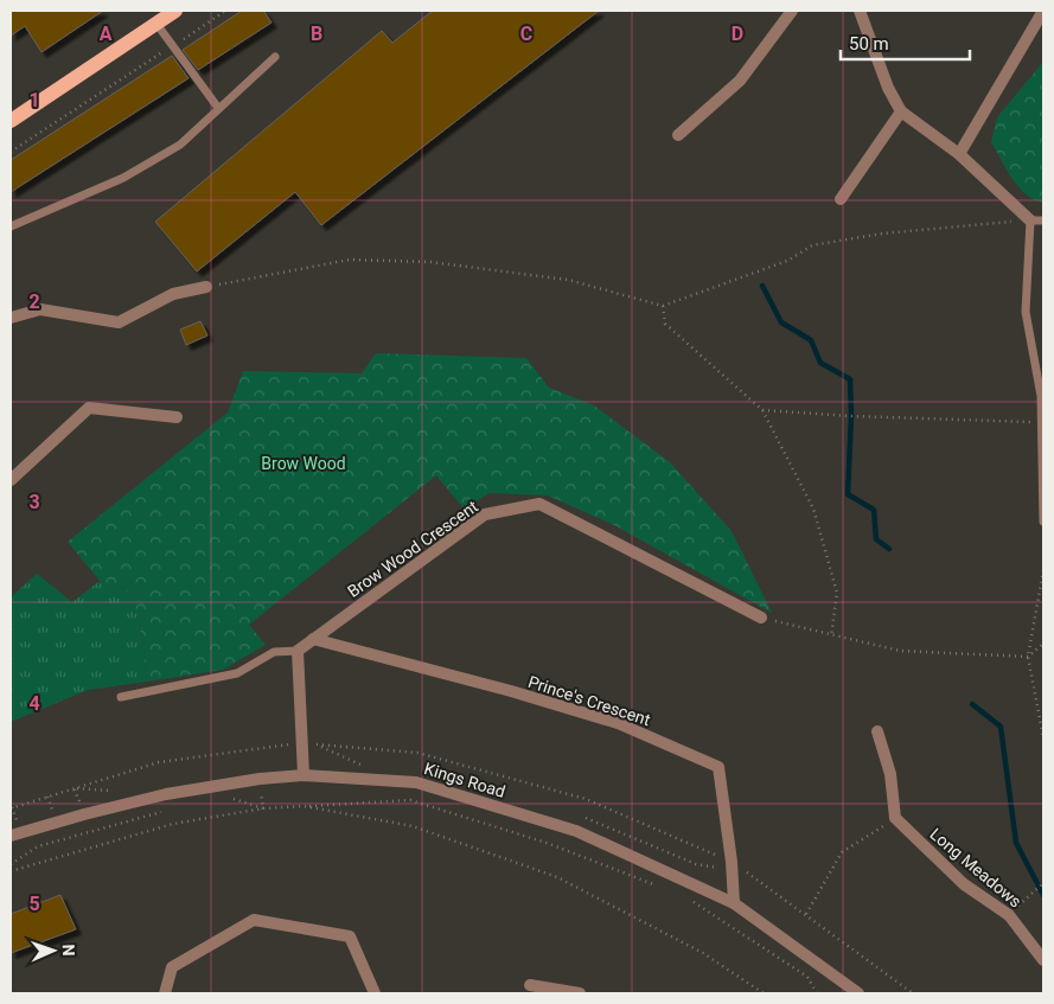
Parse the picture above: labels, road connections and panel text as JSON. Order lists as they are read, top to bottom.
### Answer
{
  "streets": {
    "street": [
      "Brow Wood Crescent",
      "Prince's Crescent",
      "Kings Road",
      "Long Meadows"
    ]
  },
  "crossings": [
    ["Brow Wood Crescent", "Prince's Crescent"],
    ["Prince's Crescent", "Kings Road"]
  ],
  "parks": ["Brow Wood"],
  "scale_bar": "50 m",
  "north": "right",
  "grid": {
    "columns": [
      "A",
      "B",
      "C",
      "D"
    ],
    "rows": [
      "1",
      "2",
      "3",
      "4",
      "5"
    ]
  }
}
